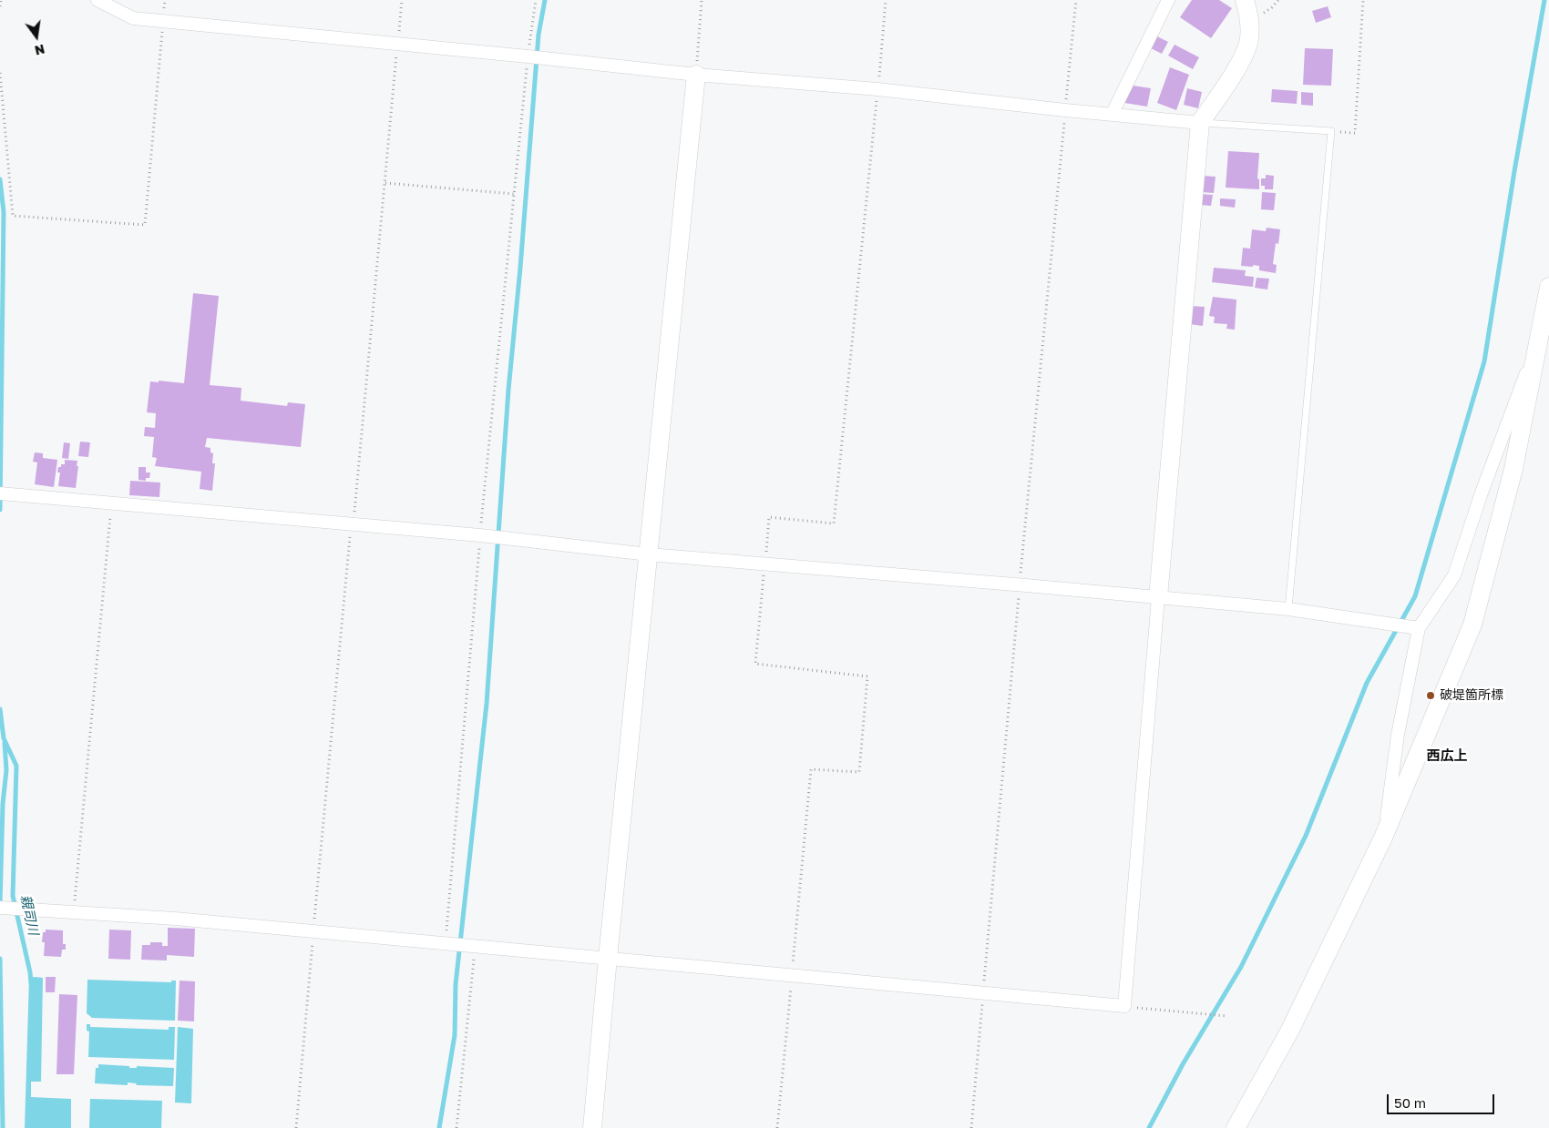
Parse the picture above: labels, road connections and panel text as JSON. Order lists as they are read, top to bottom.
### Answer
{
  "districts": ["西広上"],
  "water": ["親司川"],
  "places": ["破堤箇所標"],
  "scale_bar": "50 m",
  "north": "bottom"
}
